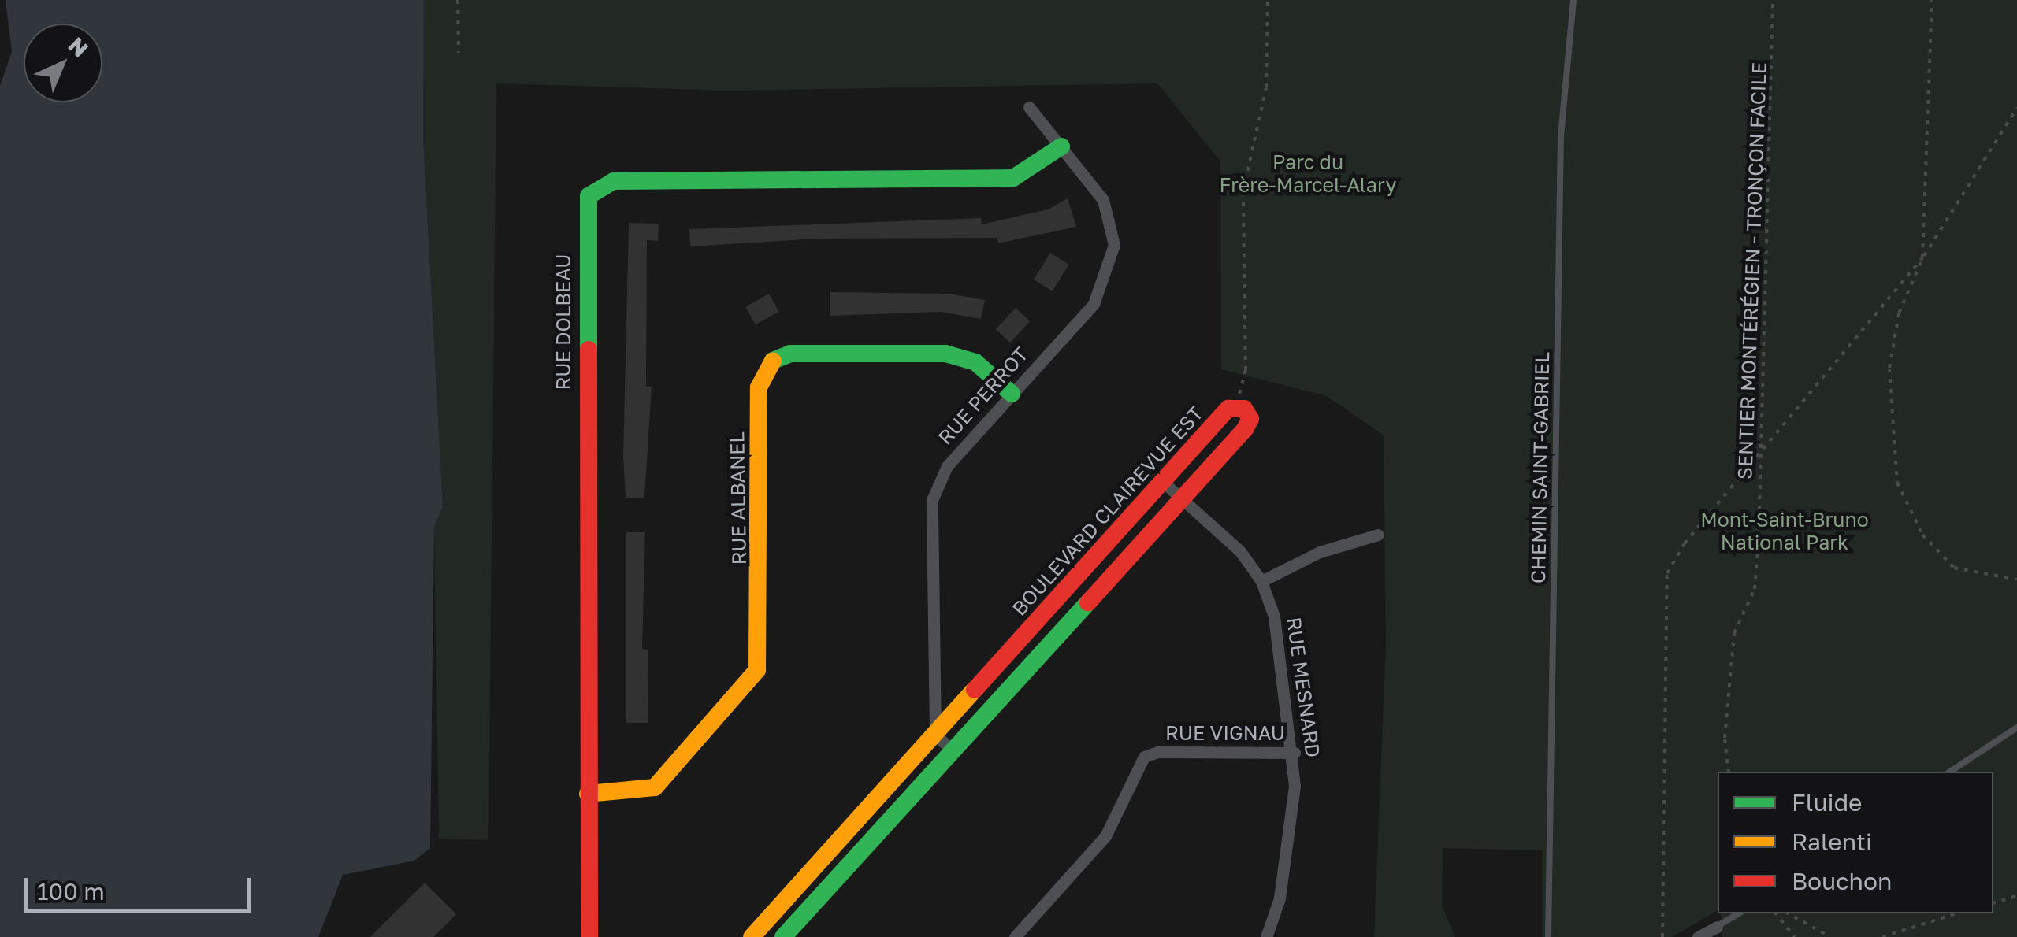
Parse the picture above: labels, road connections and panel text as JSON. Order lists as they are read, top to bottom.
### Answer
{
  "streets": {
    "street": [
      "RUE DOLBEAU",
      "RUE PERROT",
      "RUE ALBANEL",
      "BOULEVARD CLAIREVUE EST",
      "RUE MESNARD",
      "RUE VIGNAU"
    ],
    "lane": ["CHEMIN SAINT-GABRIEL"],
    "path": ["SENTIER MONTÉRÉGIEN - TRONÇON FACILE"]
  },
  "crossings": [
    ["RUE DOLBEAU", "RUE PERROT"],
    ["RUE DOLBEAU", "RUE ALBANEL"],
    ["RUE PERROT", "RUE ALBANEL"],
    ["RUE PERROT", "BOULEVARD CLAIREVUE EST"],
    ["BOULEVARD CLAIREVUE EST", "RUE MESNARD"],
    ["RUE MESNARD", "RUE VIGNAU"]
  ],
  "parks": ["Parc du Frère-Marcel-Alary", "Mont-Saint-Bruno National Park"],
  "legend": ["Fluide", "Ralenti", "Bouchon"],
  "scale_bar": "100 m",
  "north": "top right"
}
